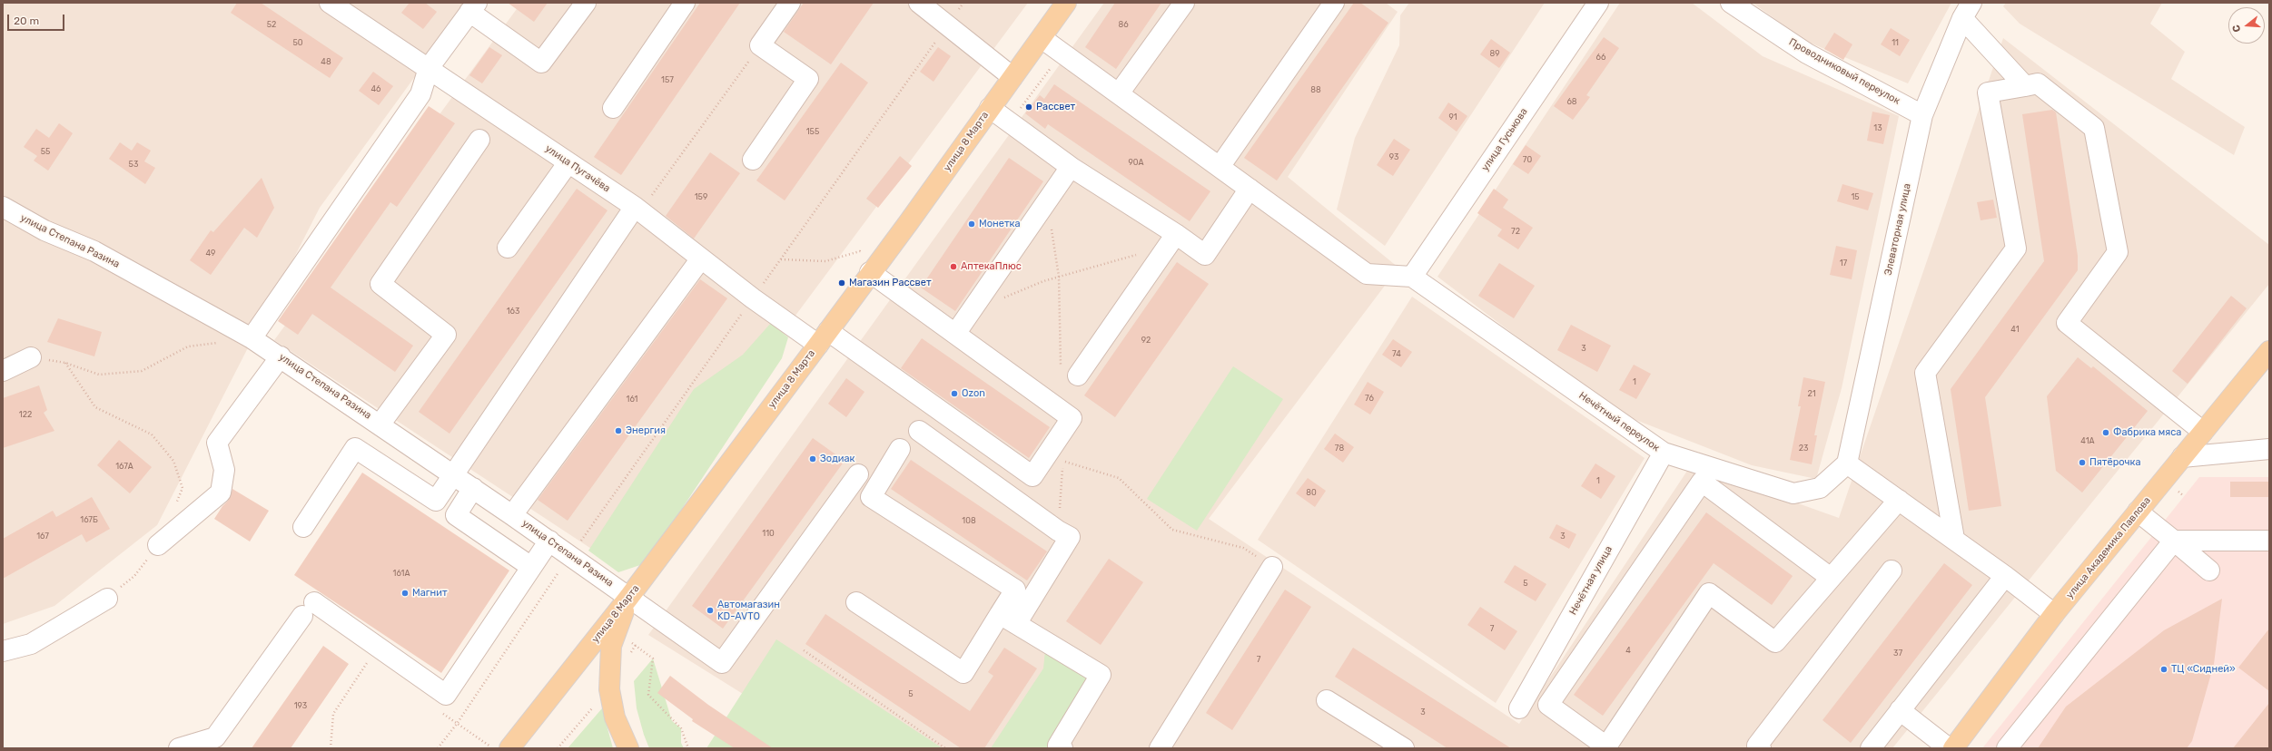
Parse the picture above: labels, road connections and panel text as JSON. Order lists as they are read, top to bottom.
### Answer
{
  "streets": {
    "main road": ["улица 8 Марта", "улица Академика Павлова"],
    "street": [
      "Проводниковый переулок",
      "улица Гуськова",
      "улица Пугачёва",
      "Элеваторная улица",
      "улица Степана Разина",
      "Нечётный переулок",
      "Нечётная улица"
    ]
  },
  "crossings": [
    ["Проводниковый переулок", "Элеваторная улица"],
    ["улица Гуськова", "Нечётный переулок"],
    ["улица 8 Марта", "улица Пугачёва"],
    ["улица 8 Марта", "улица Степана Разина"],
    ["Элеваторная улица", "Нечётный переулок"],
    ["Нечётный переулок", "Нечётная улица"]
  ],
  "places": [
    "Рассвет",
    "Монетка",
    "АптекаПлюс",
    "Магазин Рассвет",
    "Ozon",
    "Энергия",
    "Фабрика мяса",
    "Зодиак",
    "Пятёрочка",
    "Магнит",
    "Автомагазин KD-AVTO",
    "ТЦ «Сидней»"
  ],
  "house_numbers": [
    "52",
    "86",
    "50",
    "11",
    "89",
    "66",
    "48",
    "157",
    "46",
    "88",
    "68",
    "91",
    "13",
    "155",
    "55",
    "93",
    "70",
    "90А",
    "53",
    "159",
    "15",
    "72",
    "49",
    "17",
    "163",
    "41",
    "92",
    "3",
    "74",
    "1",
    "21",
    "76",
    "161",
    "122",
    "41А",
    "78",
    "23",
    "167А",
    "1",
    "80",
    "167Б",
    "108",
    "110",
    "167",
    "3",
    "161А",
    "5",
    "7",
    "4",
    "37",
    "7",
    "5",
    "193",
    "3"
  ],
  "scale_bar": "20 m",
  "north": "left"
}
